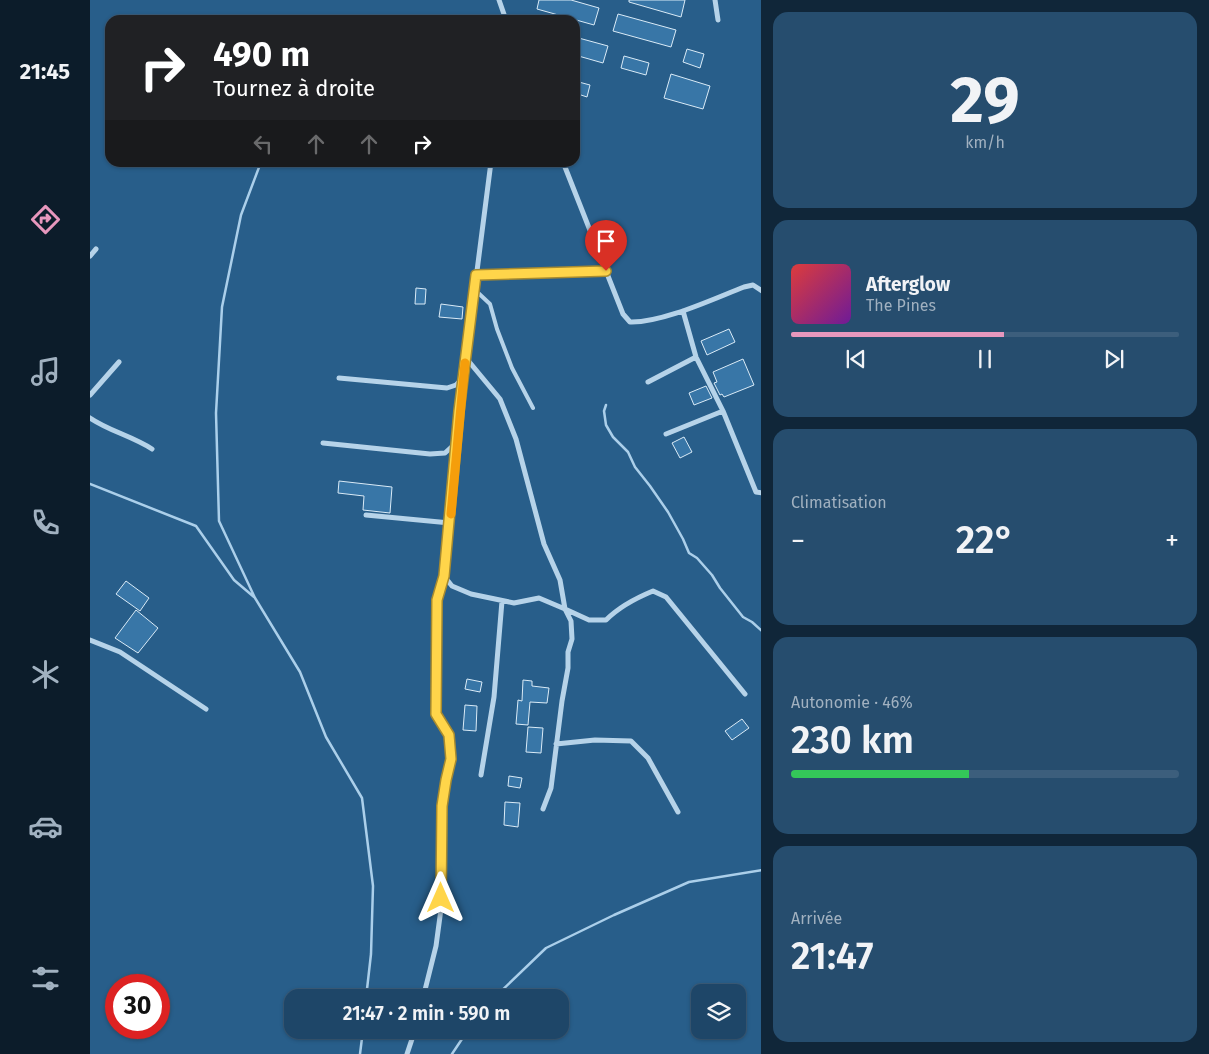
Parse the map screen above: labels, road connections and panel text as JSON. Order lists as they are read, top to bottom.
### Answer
{
  "page": {
    "tabs": "21:45",
    "tile": [
      ["29", "km/h"],
      "Climatisation",
      ["Autonomie · 46%", "230 km"],
      ["Arrivée", "21:47"]
    ],
    "turn": ["490 m", "Tournez à droite"],
    "song": ["Afterglow", "The Pines"],
    "heat": ["−", "22°", "+"],
    "limit": "30",
    "trip": "21:47 · 2 min · 590 m"
  }
}
